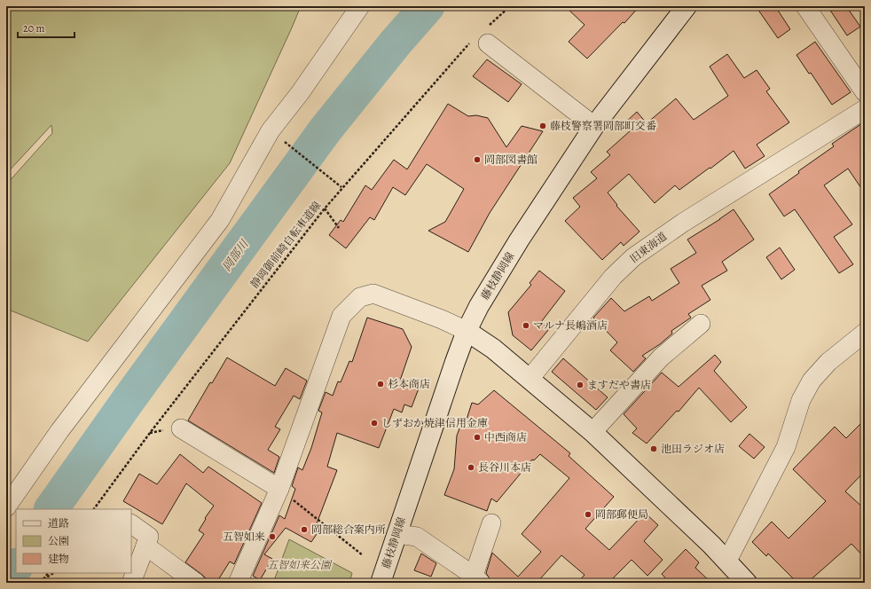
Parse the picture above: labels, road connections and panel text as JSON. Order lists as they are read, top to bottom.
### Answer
{
  "streets": {
    "main road": ["藤枝静岡線"],
    "street": ["旧東海道"],
    "path": ["静岡御前崎自転車道線"]
  },
  "water": ["岡部川"],
  "parks": ["五智如来公園"],
  "places": [
    "藤枝警察署岡部町交番",
    "岡部図書館",
    "マルナ長嶋酒店",
    "杉本商店",
    "ますだや書店",
    "しずおか焼津信用金庫",
    "中西商店",
    "池田ラジオ店",
    "長谷川本店",
    "岡部郵便局",
    "岡部総合案内所",
    "五智如来"
  ],
  "legend": ["道路", "公園", "建物"],
  "scale_bar": "20 m"
}
